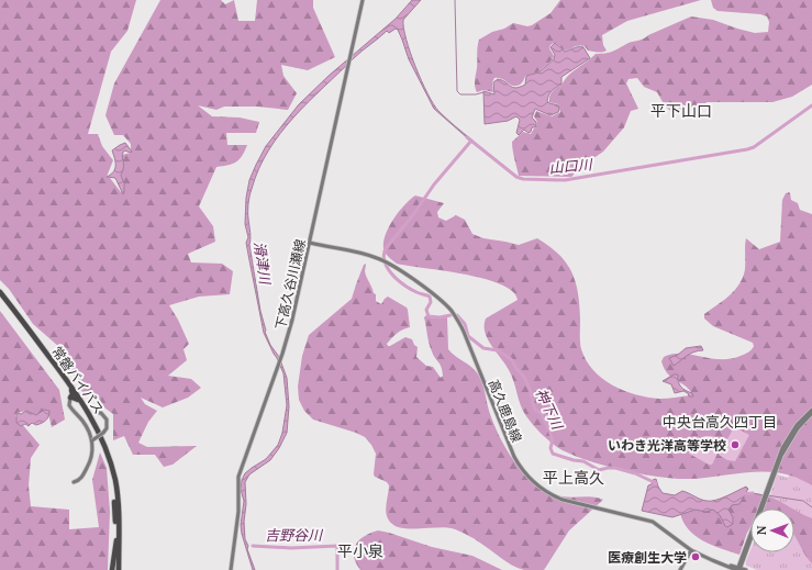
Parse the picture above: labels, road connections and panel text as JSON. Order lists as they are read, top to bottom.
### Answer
{
  "streets": {
    "highway": ["常磐バイパス"],
    "main road": ["下高久谷川瀬線", "高久鹿島線"]
  },
  "crossings": [
    ["下高久谷川瀬線", "高久鹿島線"]
  ],
  "districts": [
    "平下山口",
    "中央台高久四丁目",
    "平上高久",
    "平小泉"
  ],
  "water": [
    "山口川",
    "滑津川",
    "神下川",
    "吉野谷川"
  ],
  "places": ["いわき光洋高等学校", "医療創生大学"],
  "north": "left"
}
